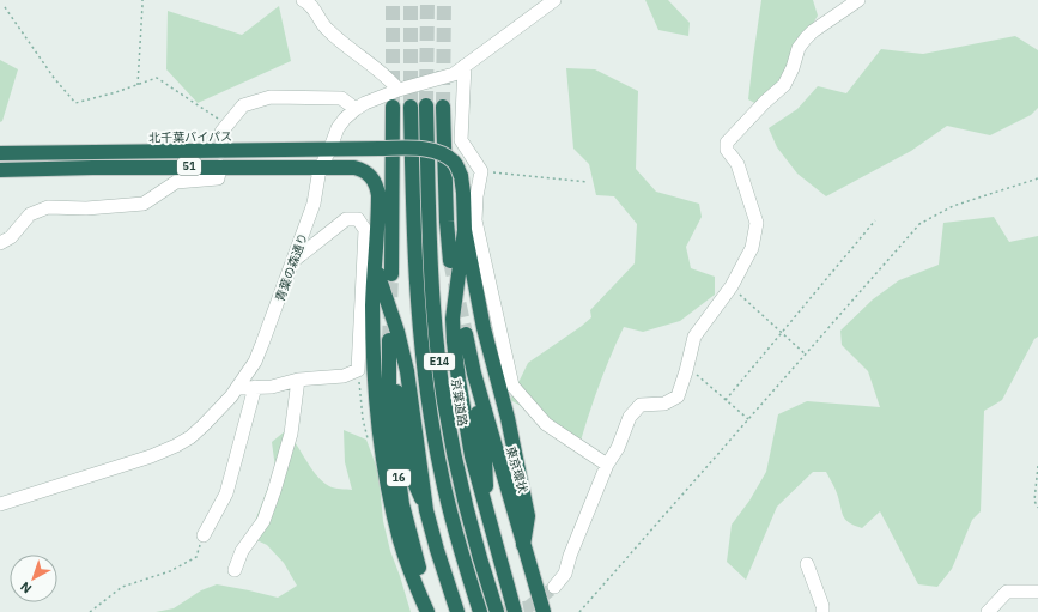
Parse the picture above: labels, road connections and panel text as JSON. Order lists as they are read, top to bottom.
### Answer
{
  "streets": {
    "highway": [
      "北千葉バイパス",
      "51",
      "E14",
      "京葉道路",
      "東京環状",
      "16"
    ],
    "street": ["青葉の森通り"]
  },
  "crossings": [
    ["北千葉バイパス", "青葉の森通り"],
    ["51", "青葉の森通り"]
  ],
  "north": "bottom left"
}
